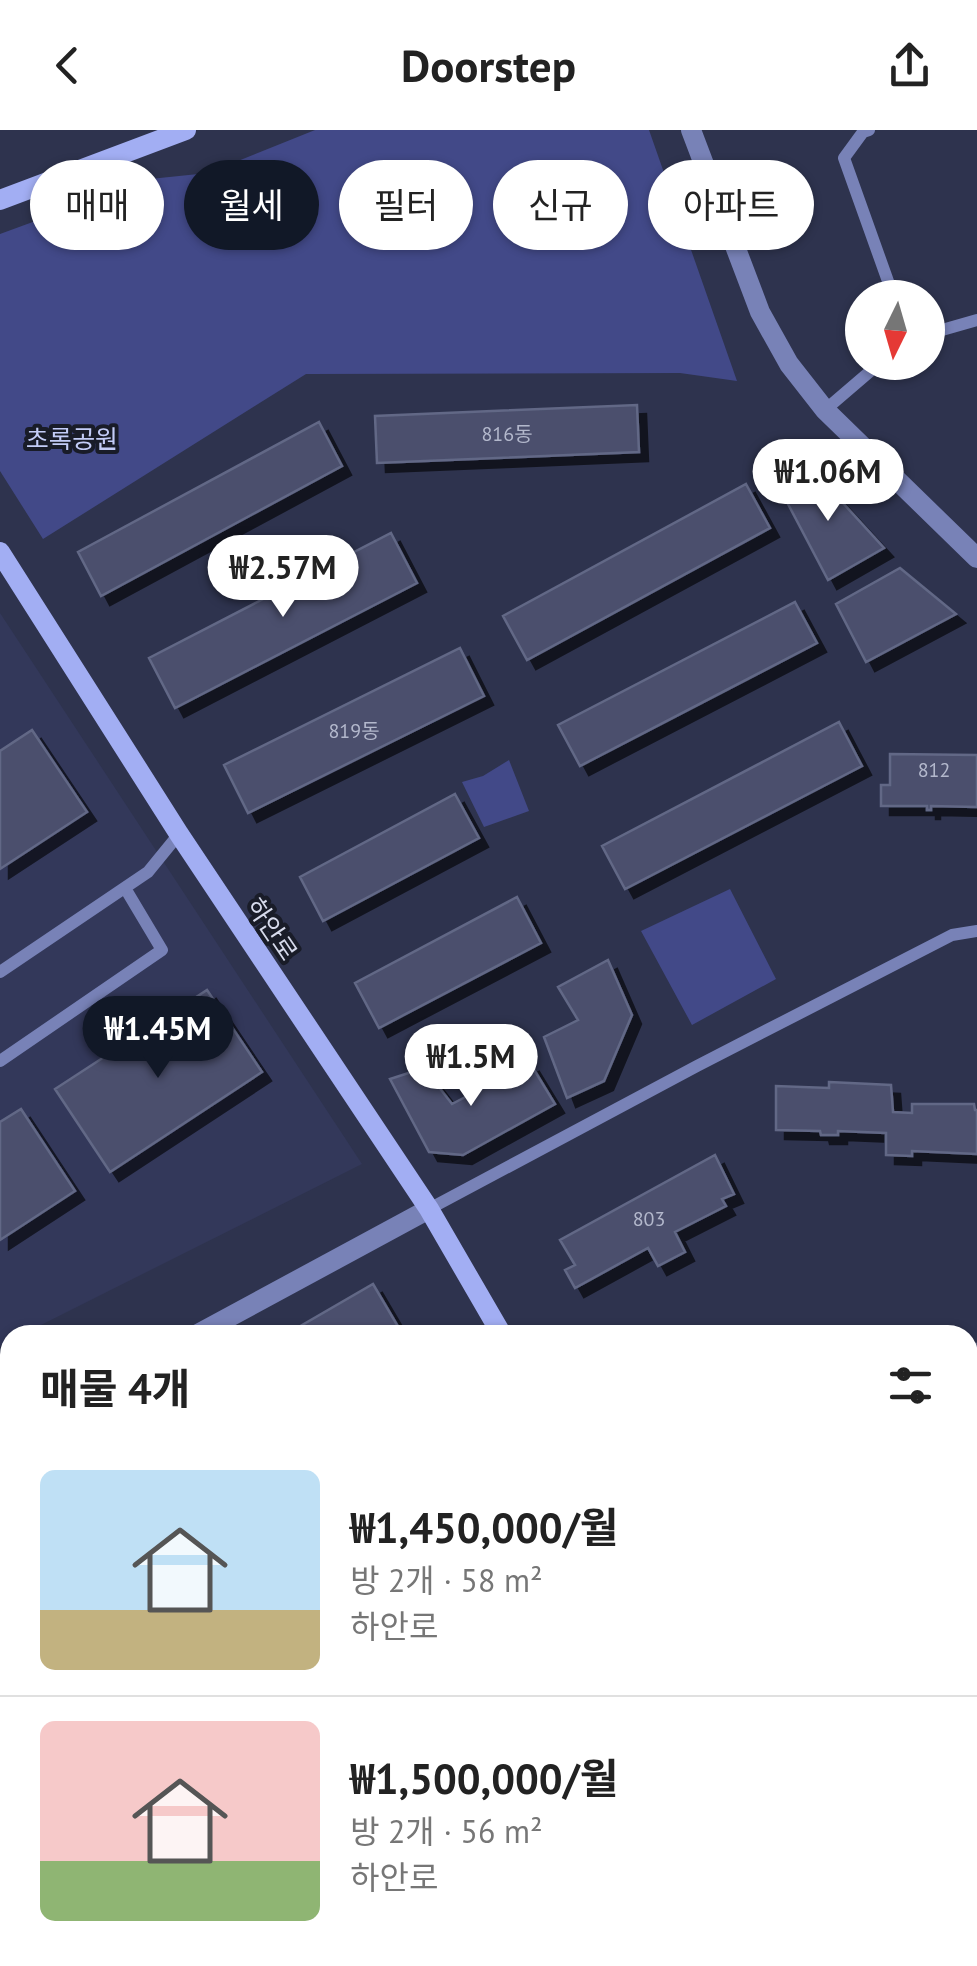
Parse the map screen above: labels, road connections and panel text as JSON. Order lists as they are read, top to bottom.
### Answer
{
  "streets": {
    "street": ["하안로"]
  },
  "parks": ["초록공원"],
  "house_numbers": [
    "816동",
    "819동",
    "812",
    "803"
  ],
  "north": "bottom",
  "page": {
    "header": "Doorstep",
    "chip": [
      "매매",
      "월세",
      "필터",
      "신규",
      "아파트"
    ],
    "price": [
      "₩1.06M",
      "₩2.57M",
      "₩1.45M",
      "₩1.5M"
    ],
    "heading": "매물 4개",
    "list": [
      {
        "name": "₩1,450,000/월",
        "note": "방 2개 · 58 m² · 하안로"
      },
      {
        "name": "₩1,500,000/월",
        "note": "방 2개 · 56 m² · 하안로"
      }
    ]
  }
}
